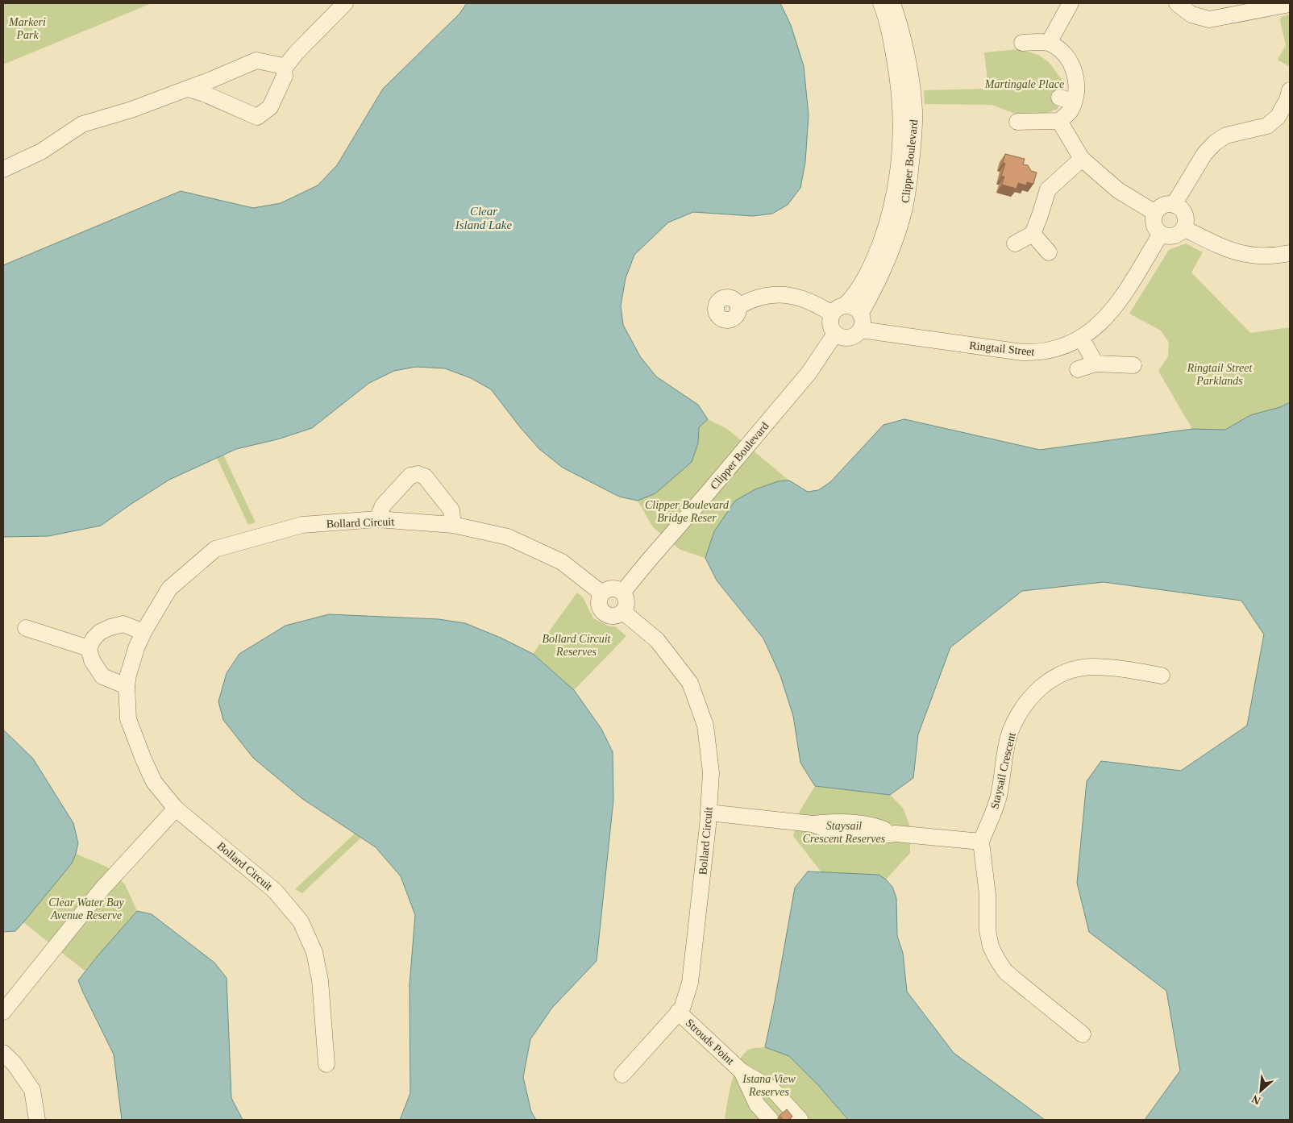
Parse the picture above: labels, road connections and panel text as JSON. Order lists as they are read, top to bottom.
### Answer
{
  "streets": {
    "street": [
      "Clipper Boulevard",
      "Ringtail Street",
      "Bollard Circuit",
      "Staysail Crescent",
      "Strouds Point"
    ]
  },
  "crossings": [
    ["Clipper Boulevard", "Ringtail Street"],
    ["Clipper Boulevard", "Bollard Circuit"],
    ["Bollard Circuit", "Strouds Point"]
  ],
  "water": ["Clear Island Lake"],
  "parks": [
    "Markeri Park",
    "Martingale Place",
    "Ringtail Street Parklands",
    "Clipper Boulevard Bridge Reser",
    "Bollard Circuit Reserves",
    "Staysail Crescent Reserves",
    "Clear Water Bay Avenue Reserve",
    "Istana View Reserves"
  ],
  "north": "bottom left"
}
